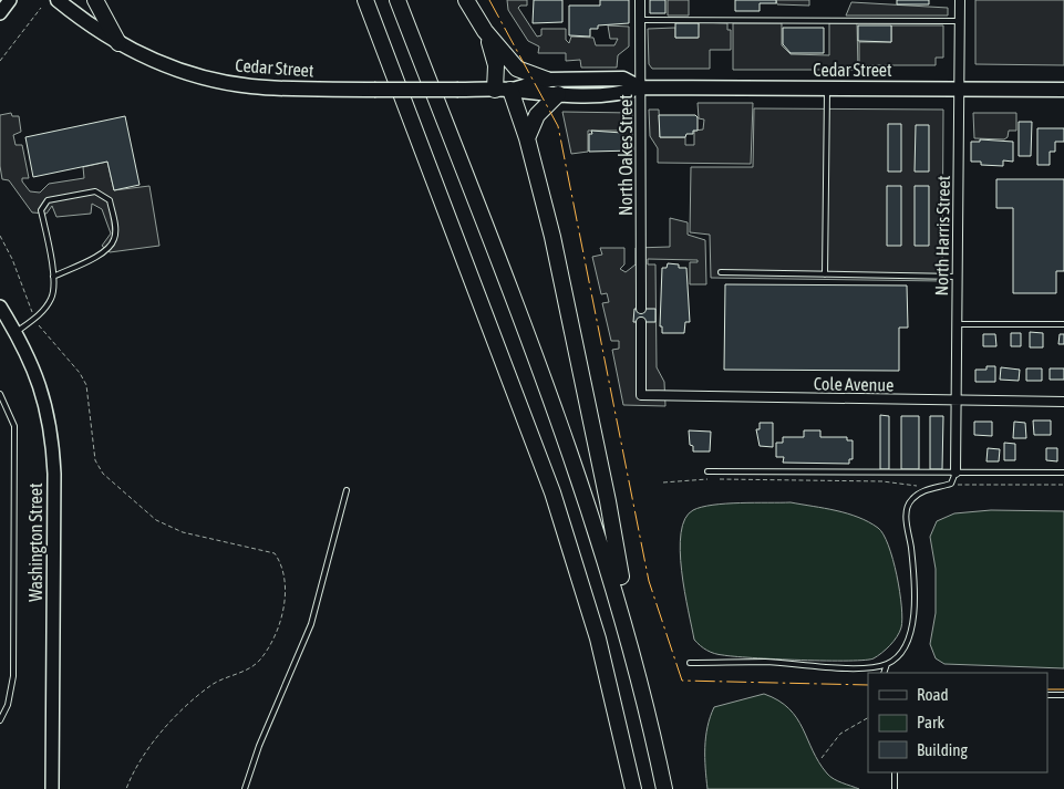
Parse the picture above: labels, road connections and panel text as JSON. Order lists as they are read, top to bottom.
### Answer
{
  "streets": {
    "main road": ["Cedar Street", "Washington Street"],
    "street": ["North Oakes Street", "North Harris Street", "Cole Avenue"]
  },
  "crossings": [
    ["Cedar Street", "North Oakes Street"],
    ["Cedar Street", "North Harris Street"],
    ["North Harris Street", "Cole Avenue"]
  ],
  "legend": ["Road", "Park", "Building"]
}
